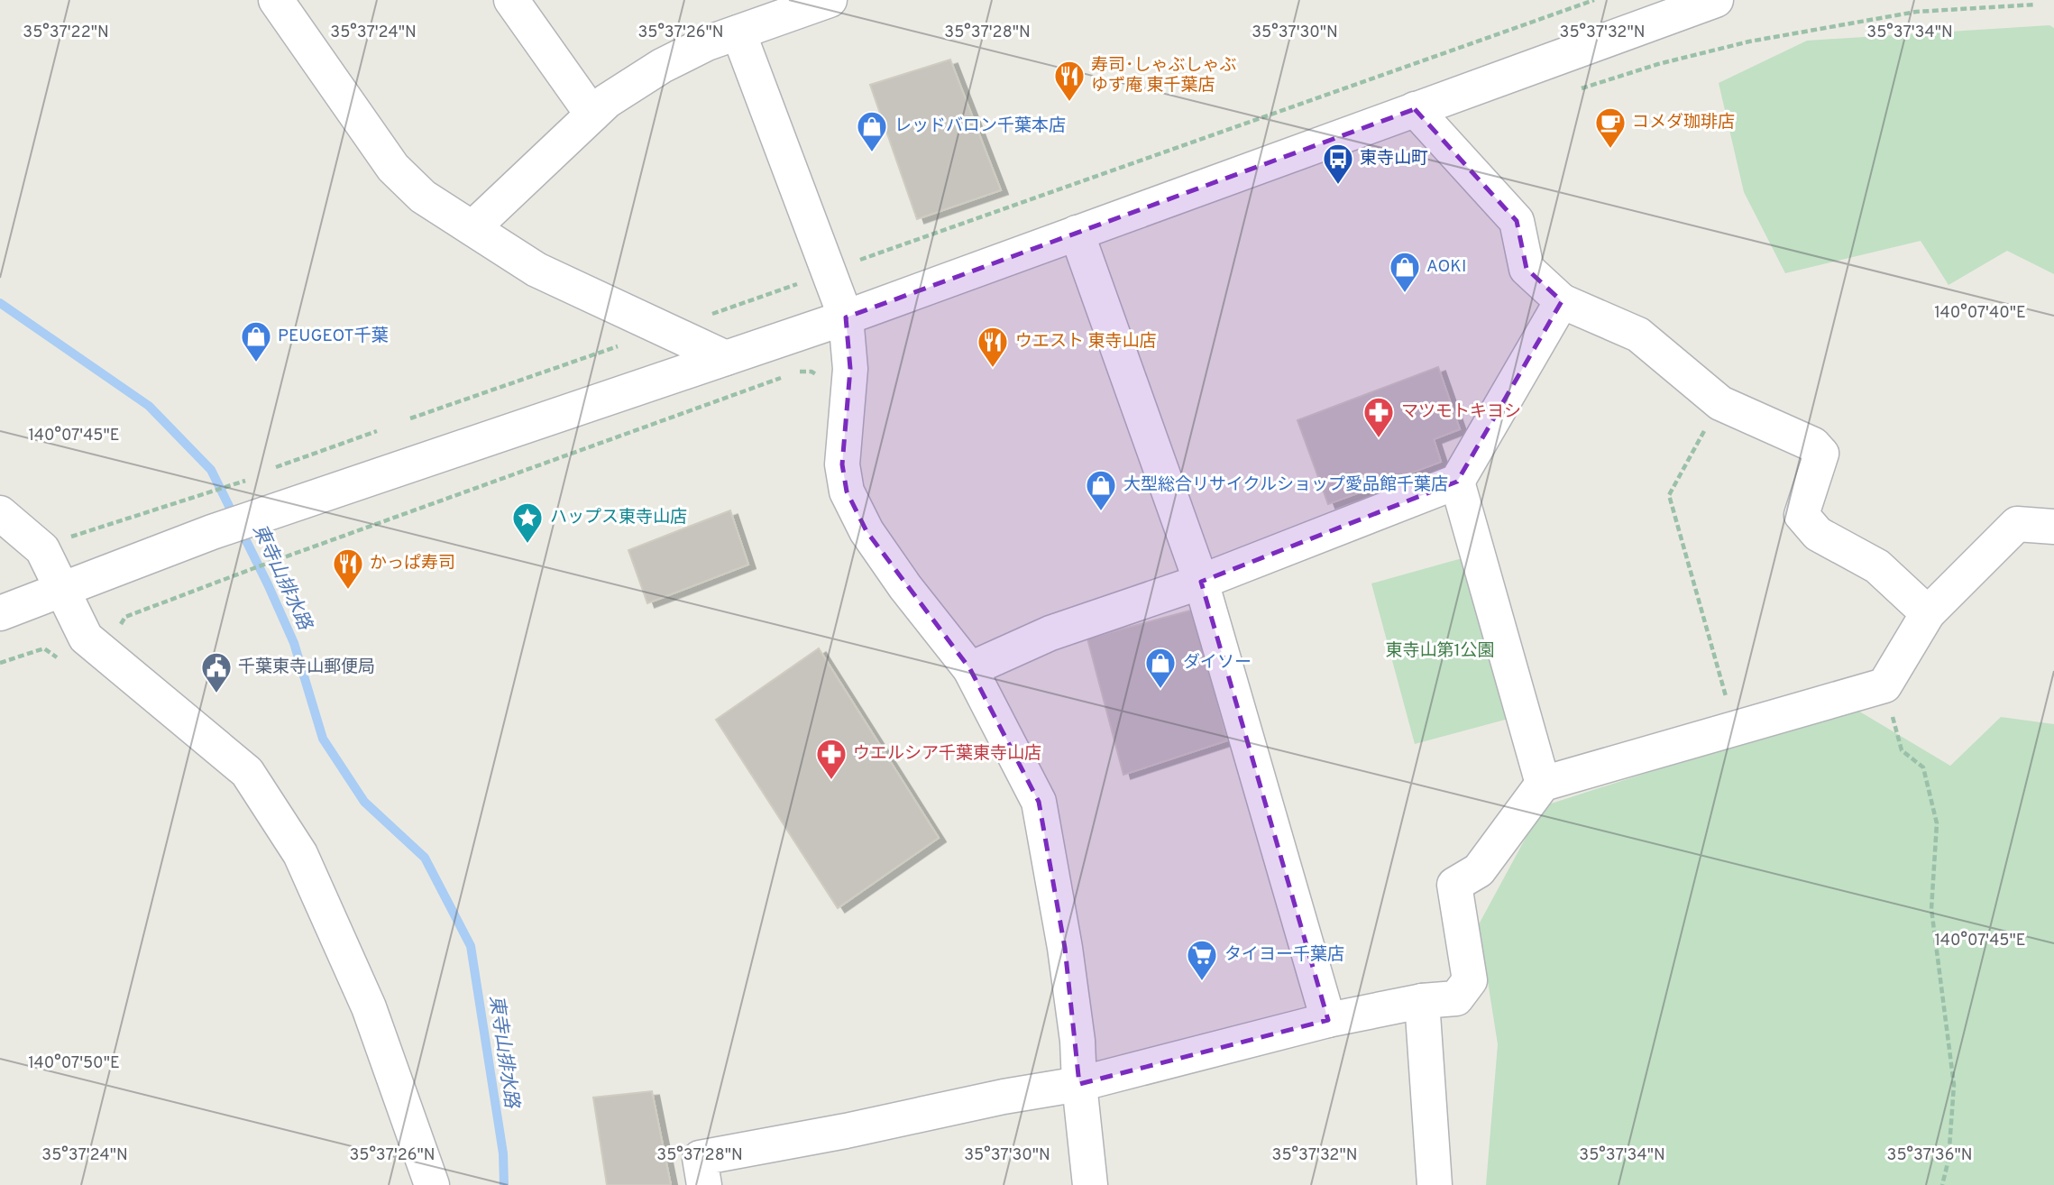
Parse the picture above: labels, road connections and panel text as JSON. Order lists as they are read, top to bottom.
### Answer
{
  "water": ["東寺山排水路"],
  "parks": ["東寺山第1公園"],
  "places": {
    "restaurant": ["寿司･しゃぶしゃぶ ゆず庵 東千葉店", "ウエスト 東寺山店", "かっぱ寿司"],
    "cafe": ["コメダ珈琲店"],
    "shop": [
      "レッドバロン千葉本店",
      "AOKI",
      "PEUGEOT千葉",
      "大型総合リサイクルショップ愛品館千葉店",
      "ダイソー"
    ],
    "bus stop": ["東寺山町"],
    "pharmacy": ["マツモトキヨシ", "ウエルシア千葉東寺山店"],
    "place": ["ハップス東寺山店"],
    "public building": ["千葉東寺山郵便局"],
    "supermarket": ["タイヨー千葉店"]
  },
  "coordinates": [
    "35°37'24\"N",
    "35°37'26\"N",
    "35°37'28\"N",
    "35°37'30\"N",
    "35°37'32\"N",
    "35°37'22\"N",
    "35°37'34\"N",
    "140°07'40\"E",
    "140°07'45\"E",
    "140°07'50\"E",
    "35°37'36\"N"
  ]
}
